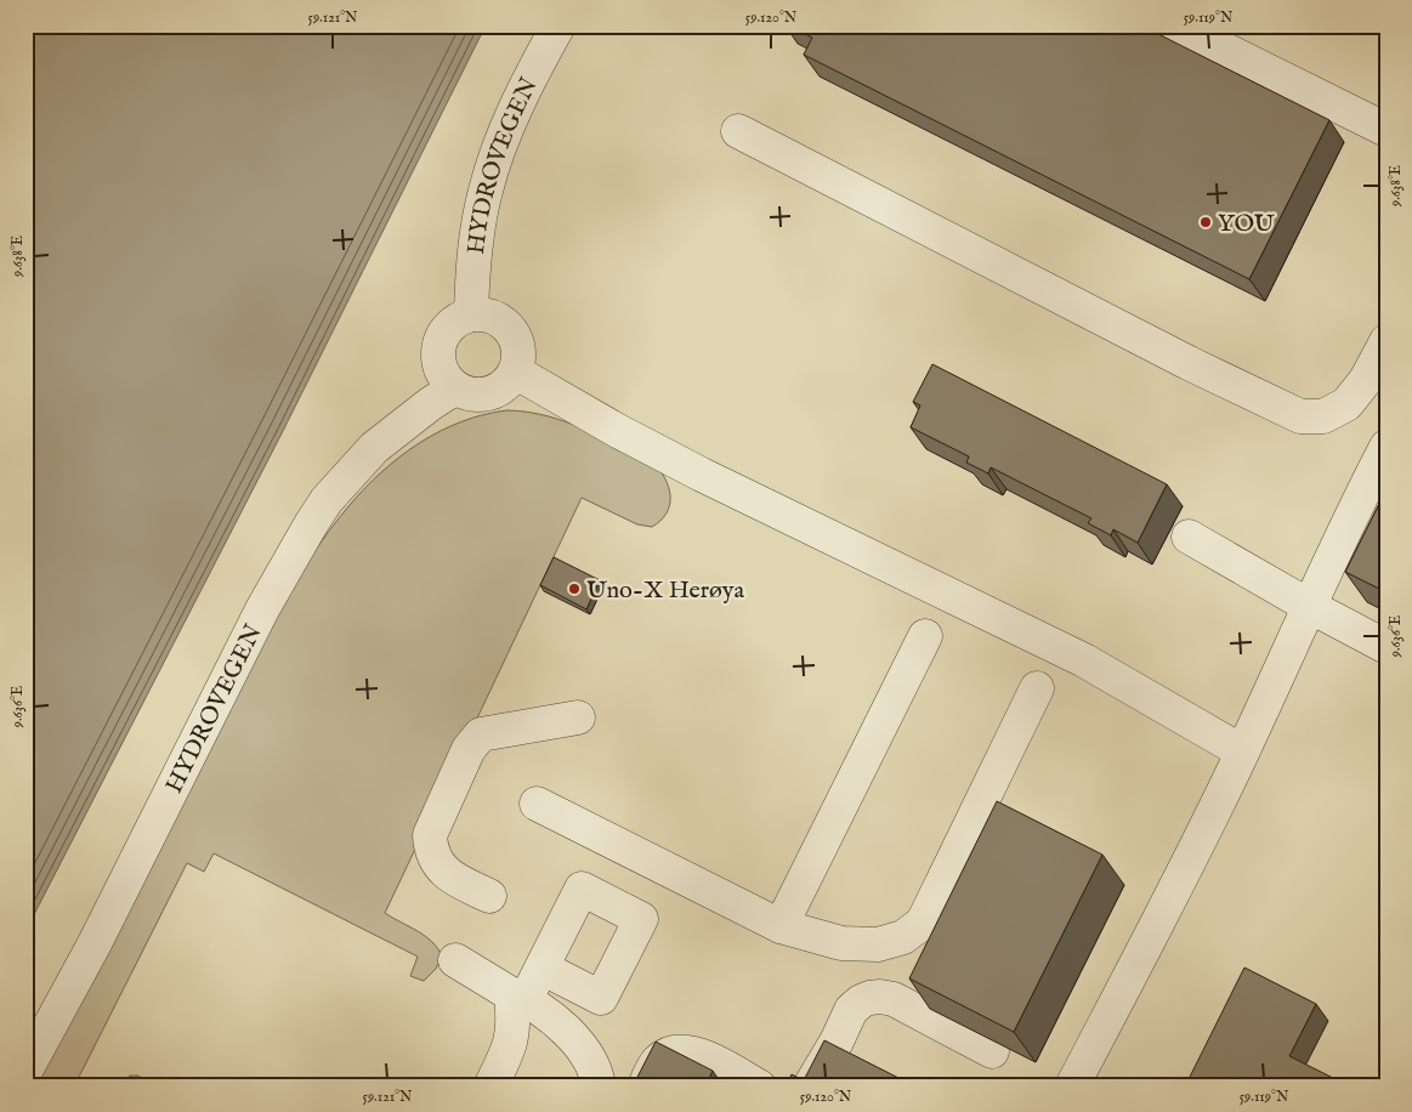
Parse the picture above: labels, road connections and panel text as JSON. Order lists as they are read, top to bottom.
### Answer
{
  "streets": {
    "street": ["HYDROVEGEN"]
  },
  "places": ["YOU", "Uno-X Herøya"],
  "coordinates": [
    "59.121°N",
    "59.120°N",
    "59.119°N",
    "9.638°E",
    "9.636°E"
  ]
}
